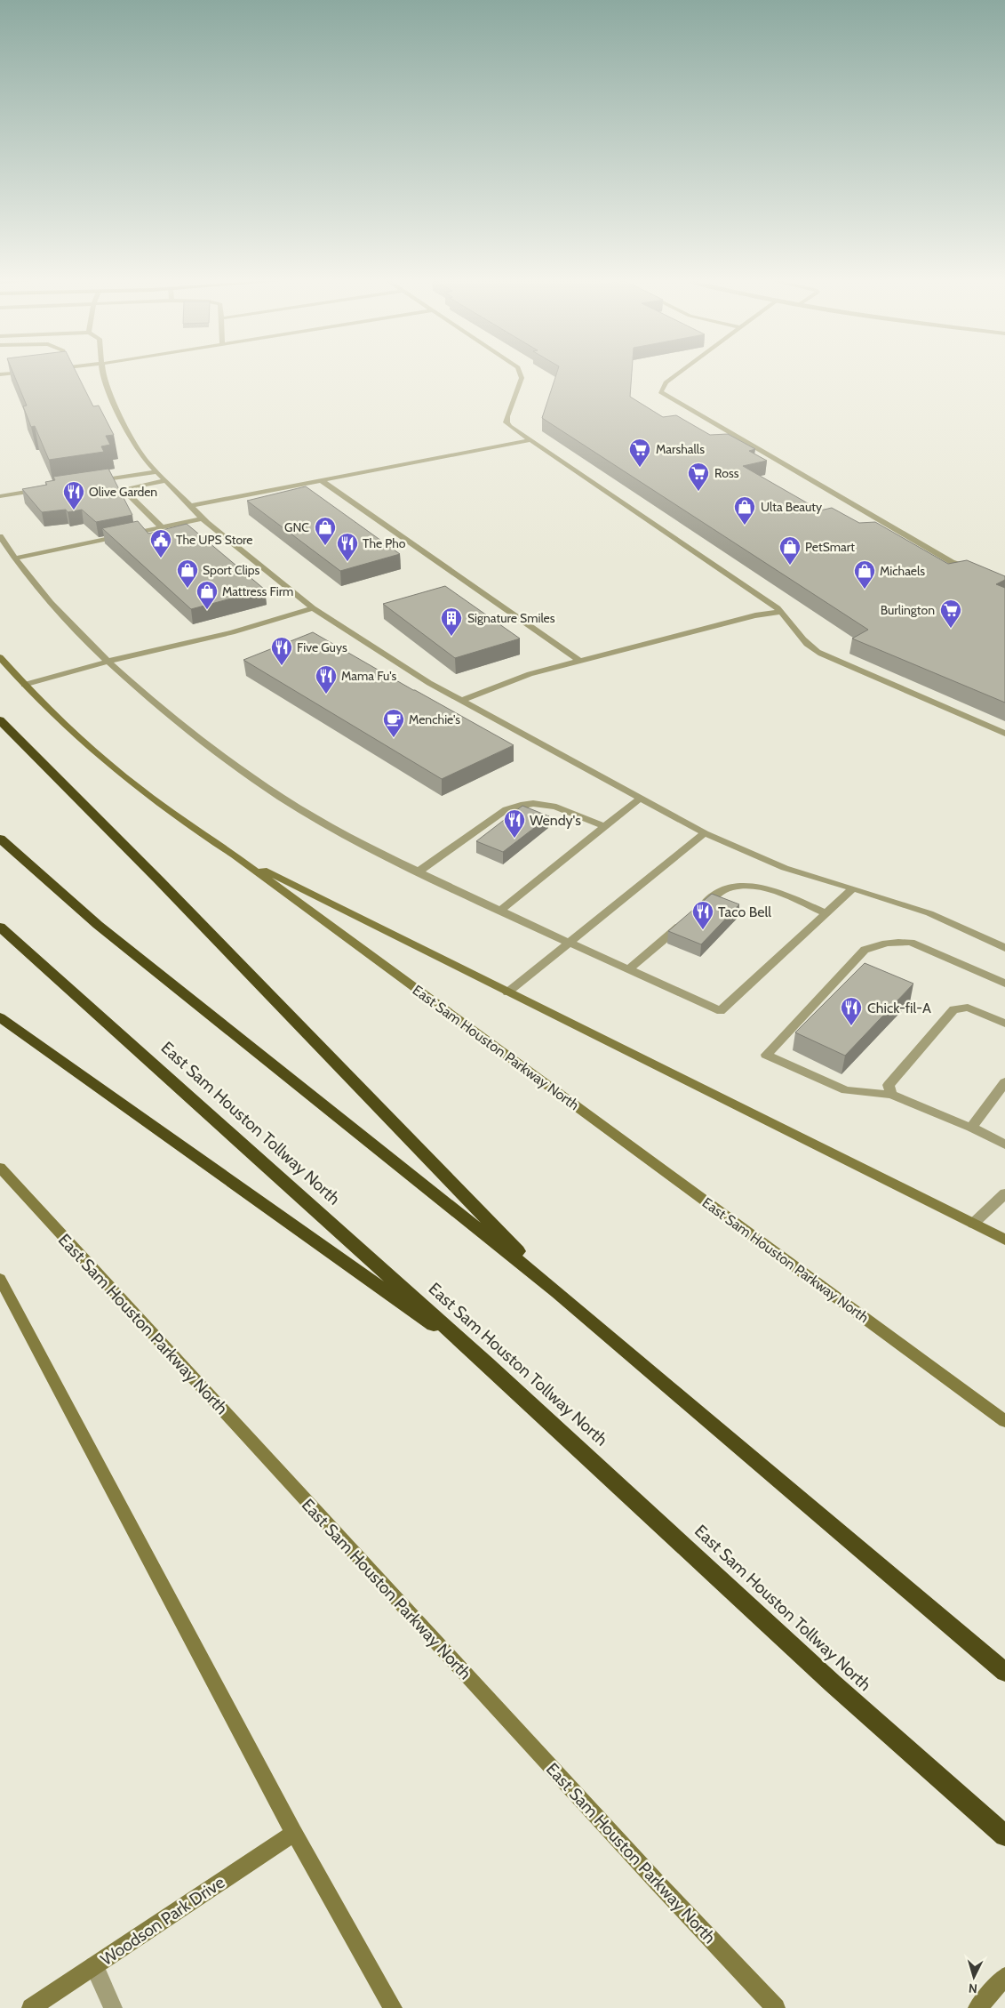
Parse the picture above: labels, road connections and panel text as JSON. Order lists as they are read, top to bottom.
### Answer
{
  "streets": {
    "highway": ["East Sam Houston Tollway North"],
    "main road": ["East Sam Houston Parkway North", "Woodson Park Drive"]
  },
  "places": {
    "supermarket": ["Marshalls", "Ross", "Burlington"],
    "restaurant": [
      "Olive Garden",
      "The Pho",
      "Five Guys",
      "Mama Fu's",
      "Wendy's",
      "Taco Bell",
      "Chick-fil-A"
    ],
    "shop": [
      "Ulta Beauty",
      "GNC",
      "PetSmart",
      "Sport Clips",
      "Michaels",
      "Mattress Firm"
    ],
    "public building": ["The UPS Store"],
    "building": ["Signature Smiles"],
    "cafe": ["Menchie's"]
  },
  "north": "bottom"
}
